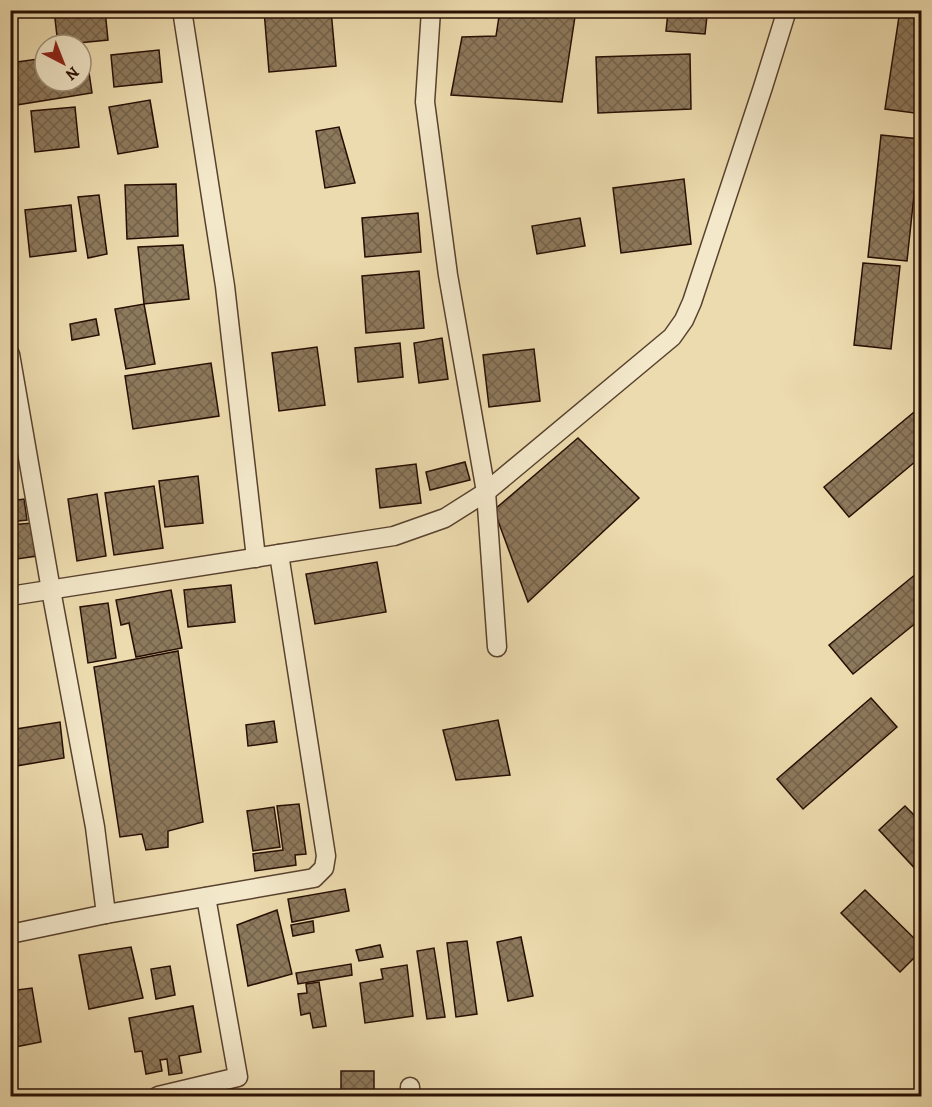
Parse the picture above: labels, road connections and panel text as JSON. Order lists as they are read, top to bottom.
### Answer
{
  "north": "bottom right"
}
